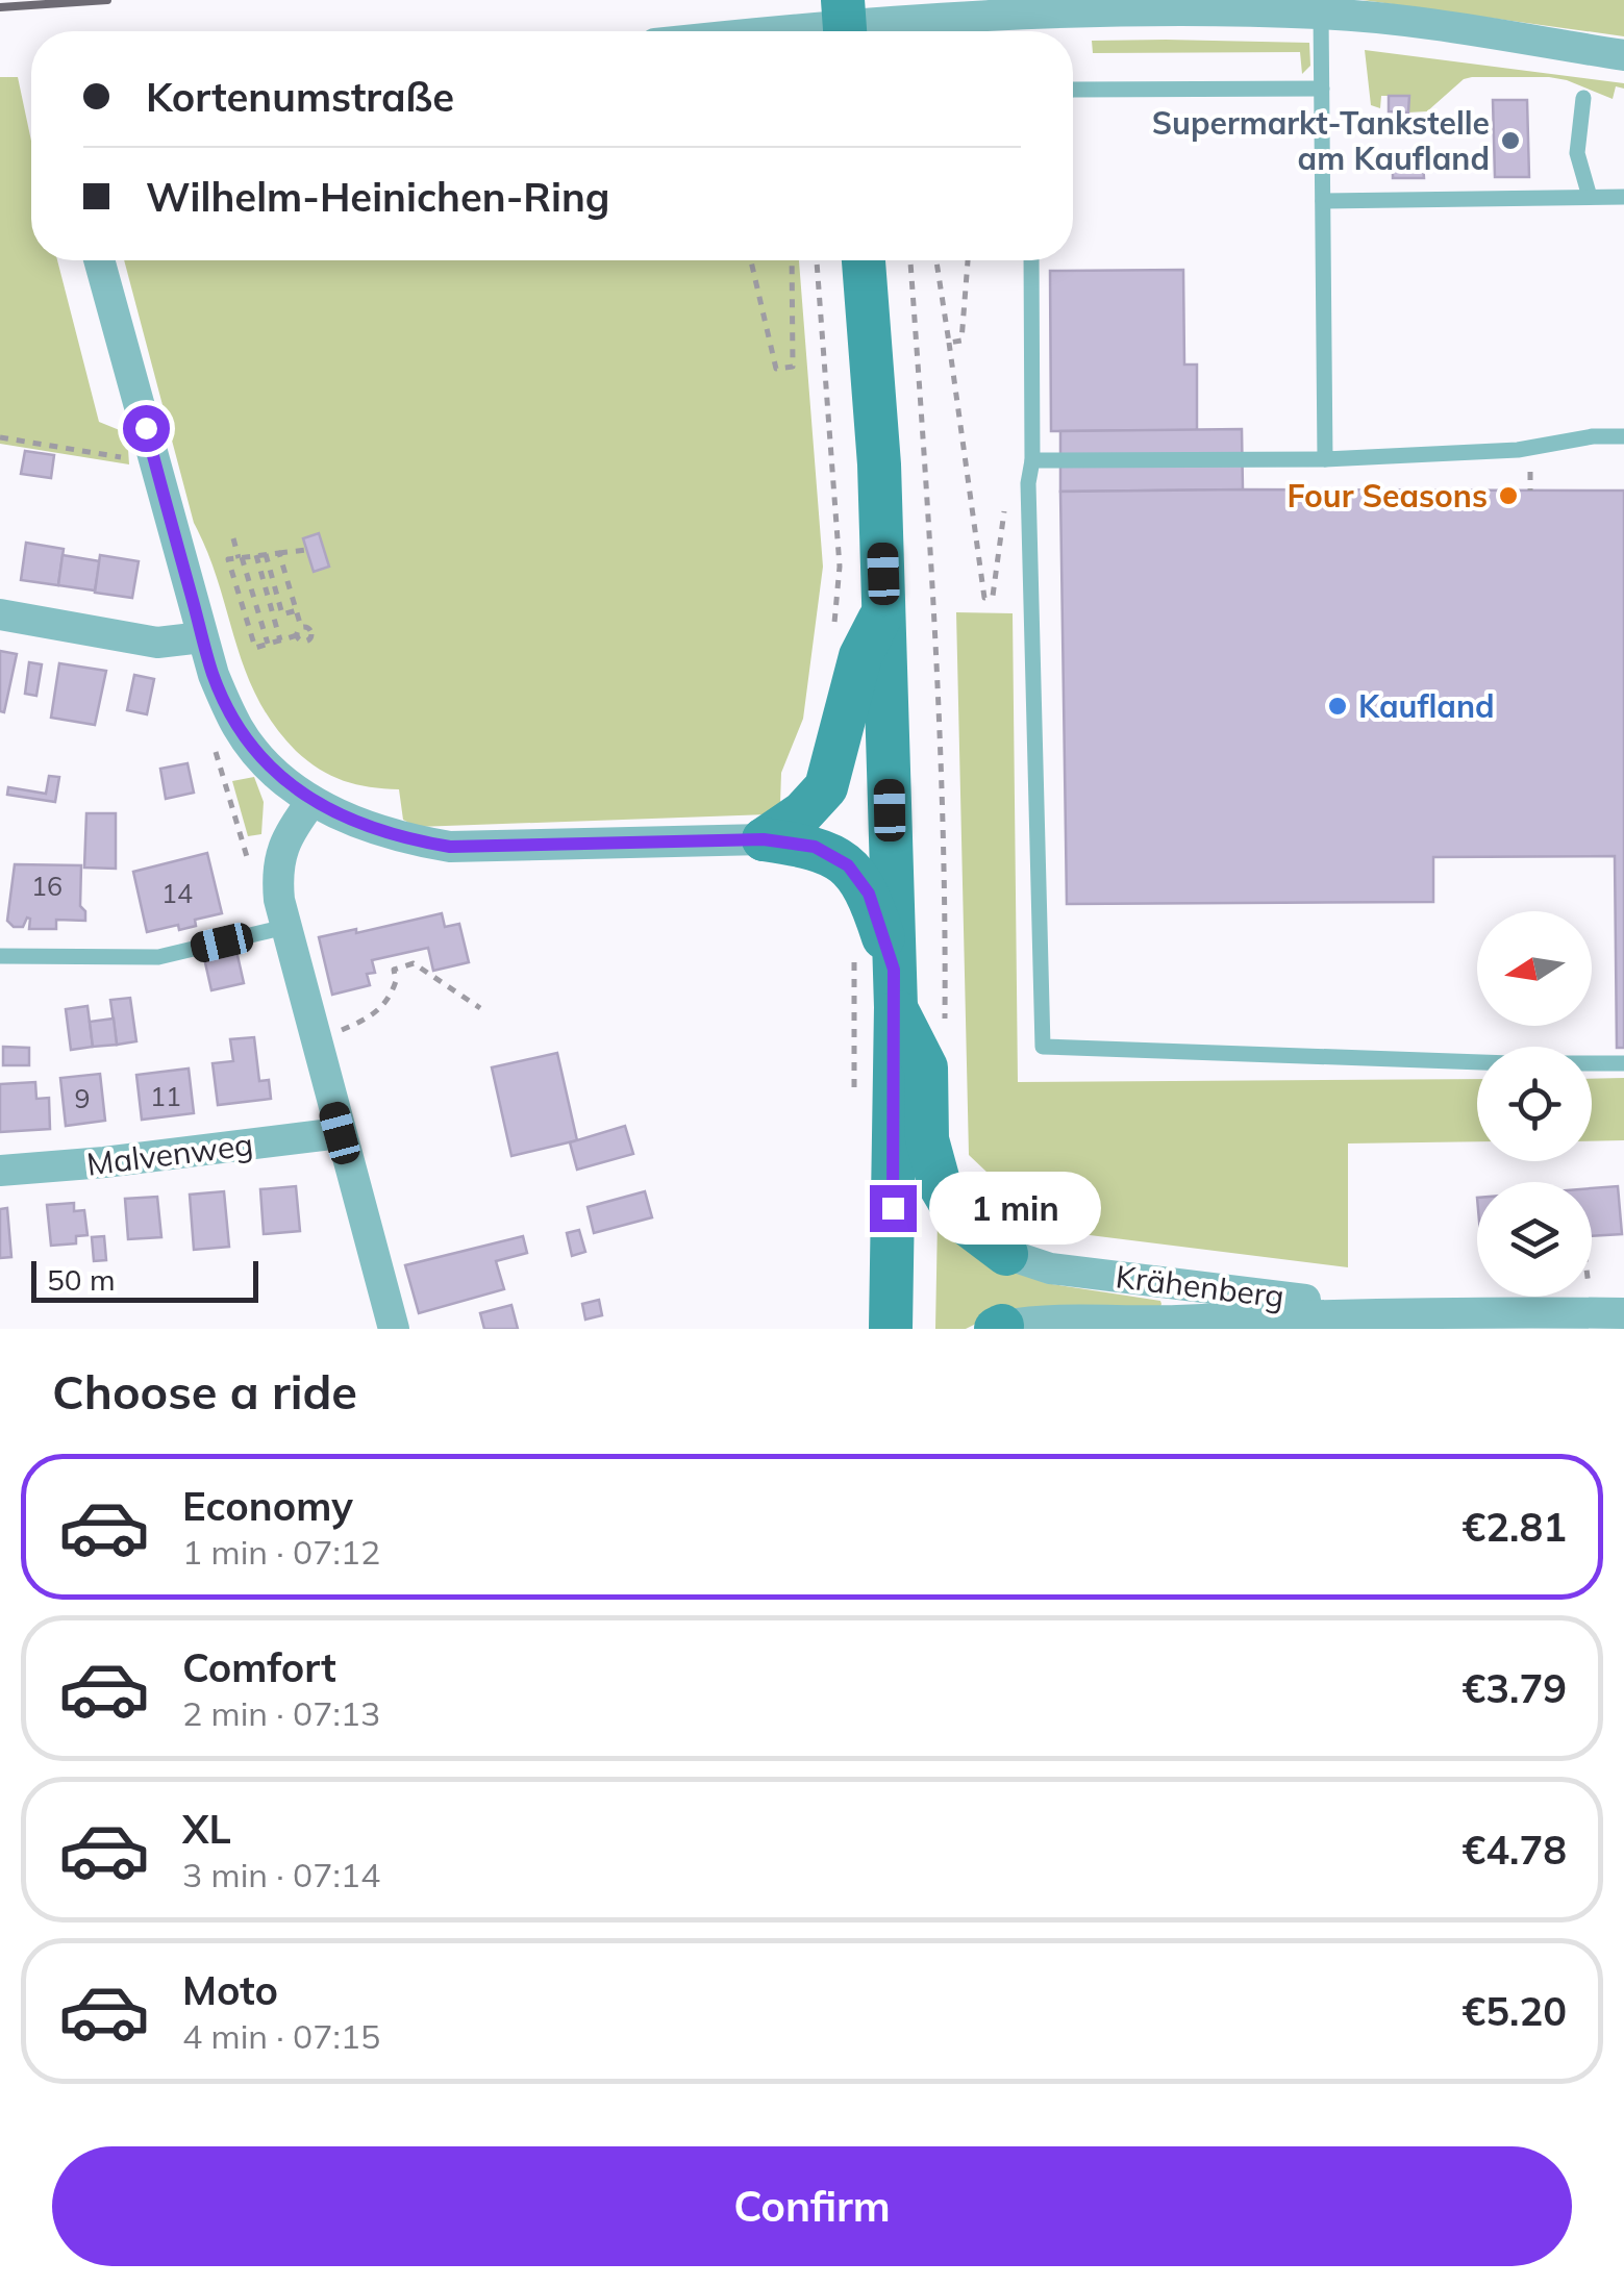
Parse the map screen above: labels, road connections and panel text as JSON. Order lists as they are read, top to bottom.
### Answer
{
  "streets": {
    "street": ["Malvenweg", "Krähenberg"]
  },
  "places": ["Supermarkt-Tankstelle am Kaufland", "Four Seasons", "Kaufland"],
  "house_numbers": [
    "16",
    "14",
    "11",
    "9"
  ],
  "scale_bar": "50 m",
  "north": "left",
  "page": {
    "banner": ["Kortenumstraße", "Wilhelm-Heinichen-Ring"],
    "bubble": "1 min",
    "scale": "50 m",
    "heading": "Choose a ride",
    "list": [
      {
        "name": "Economy",
        "note": "1 min · 07:12",
        "value": "€2.81"
      },
      {
        "name": "Comfort",
        "note": "2 min · 07:13",
        "value": "€3.79"
      },
      {
        "name": "XL",
        "note": "3 min · 07:14",
        "value": "€4.78"
      },
      {
        "name": "Moto",
        "note": "4 min · 07:15",
        "value": "€5.20"
      }
    ],
    "buttons": "Confirm"
  }
}
